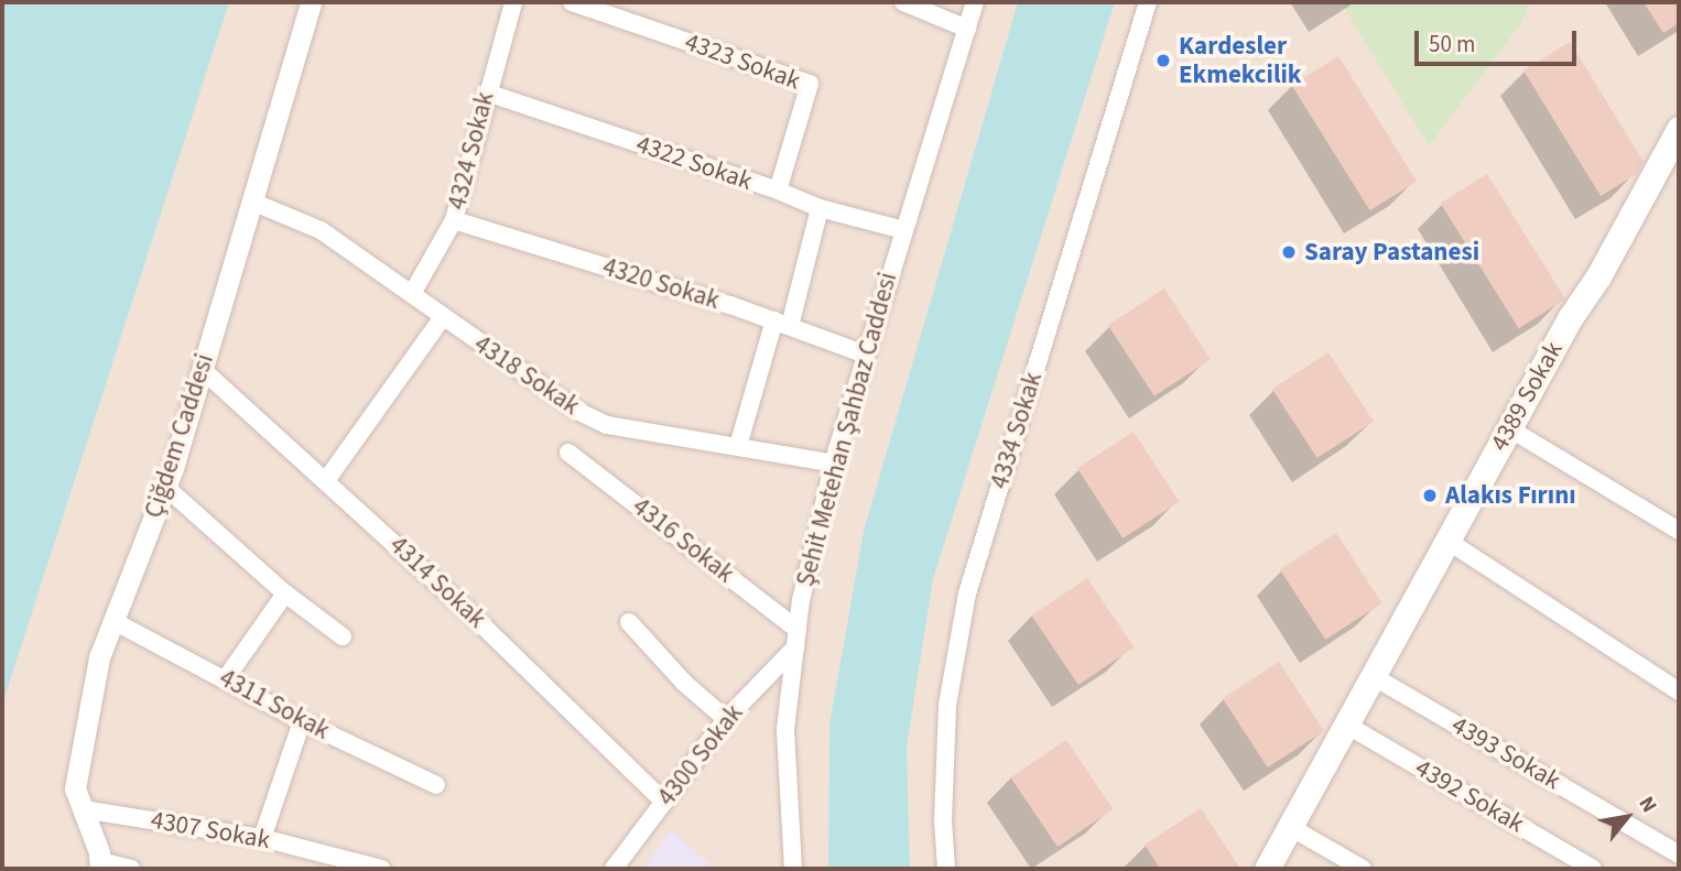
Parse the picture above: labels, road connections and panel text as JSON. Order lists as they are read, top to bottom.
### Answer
{
  "streets": {
    "main road": ["4389 Sokak"],
    "street": [
      "4323 Sokak",
      "4324 Sokak",
      "4322 Sokak",
      "4320 Sokak",
      "4318 Sokak",
      "Şehit Metehan Şahbaz Caddesi",
      "4334 Sokak",
      "Çiğdem Caddesi",
      "4316 Sokak",
      "4314 Sokak",
      "4311 Sokak",
      "4393 Sokak",
      "4300 Sokak",
      "4392 Sokak",
      "4307 Sokak"
    ]
  },
  "crossings": [
    ["4323 Sokak", "4322 Sokak"],
    ["4324 Sokak", "4322 Sokak"],
    ["4324 Sokak", "4320 Sokak"],
    ["4324 Sokak", "4318 Sokak"],
    ["4322 Sokak", "Şehit Metehan Şahbaz Caddesi"],
    ["4320 Sokak", "Şehit Metehan Şahbaz Caddesi"],
    ["4318 Sokak", "Şehit Metehan Şahbaz Caddesi"],
    ["4318 Sokak", "Çiğdem Caddesi"],
    ["4389 Sokak", "4393 Sokak"],
    ["4389 Sokak", "4392 Sokak"],
    ["Şehit Metehan Şahbaz Caddesi", "4316 Sokak"],
    ["Şehit Metehan Şahbaz Caddesi", "4300 Sokak"],
    ["Çiğdem Caddesi", "4314 Sokak"],
    ["Çiğdem Caddesi", "4311 Sokak"],
    ["Çiğdem Caddesi", "4307 Sokak"],
    ["4316 Sokak", "4300 Sokak"],
    ["4314 Sokak", "4300 Sokak"]
  ],
  "places": ["Kardesler Ekmekcilik", "Saray Pastanesi", "Alakıs Fırını"],
  "scale_bar": "50 m",
  "north": "top right"
}
